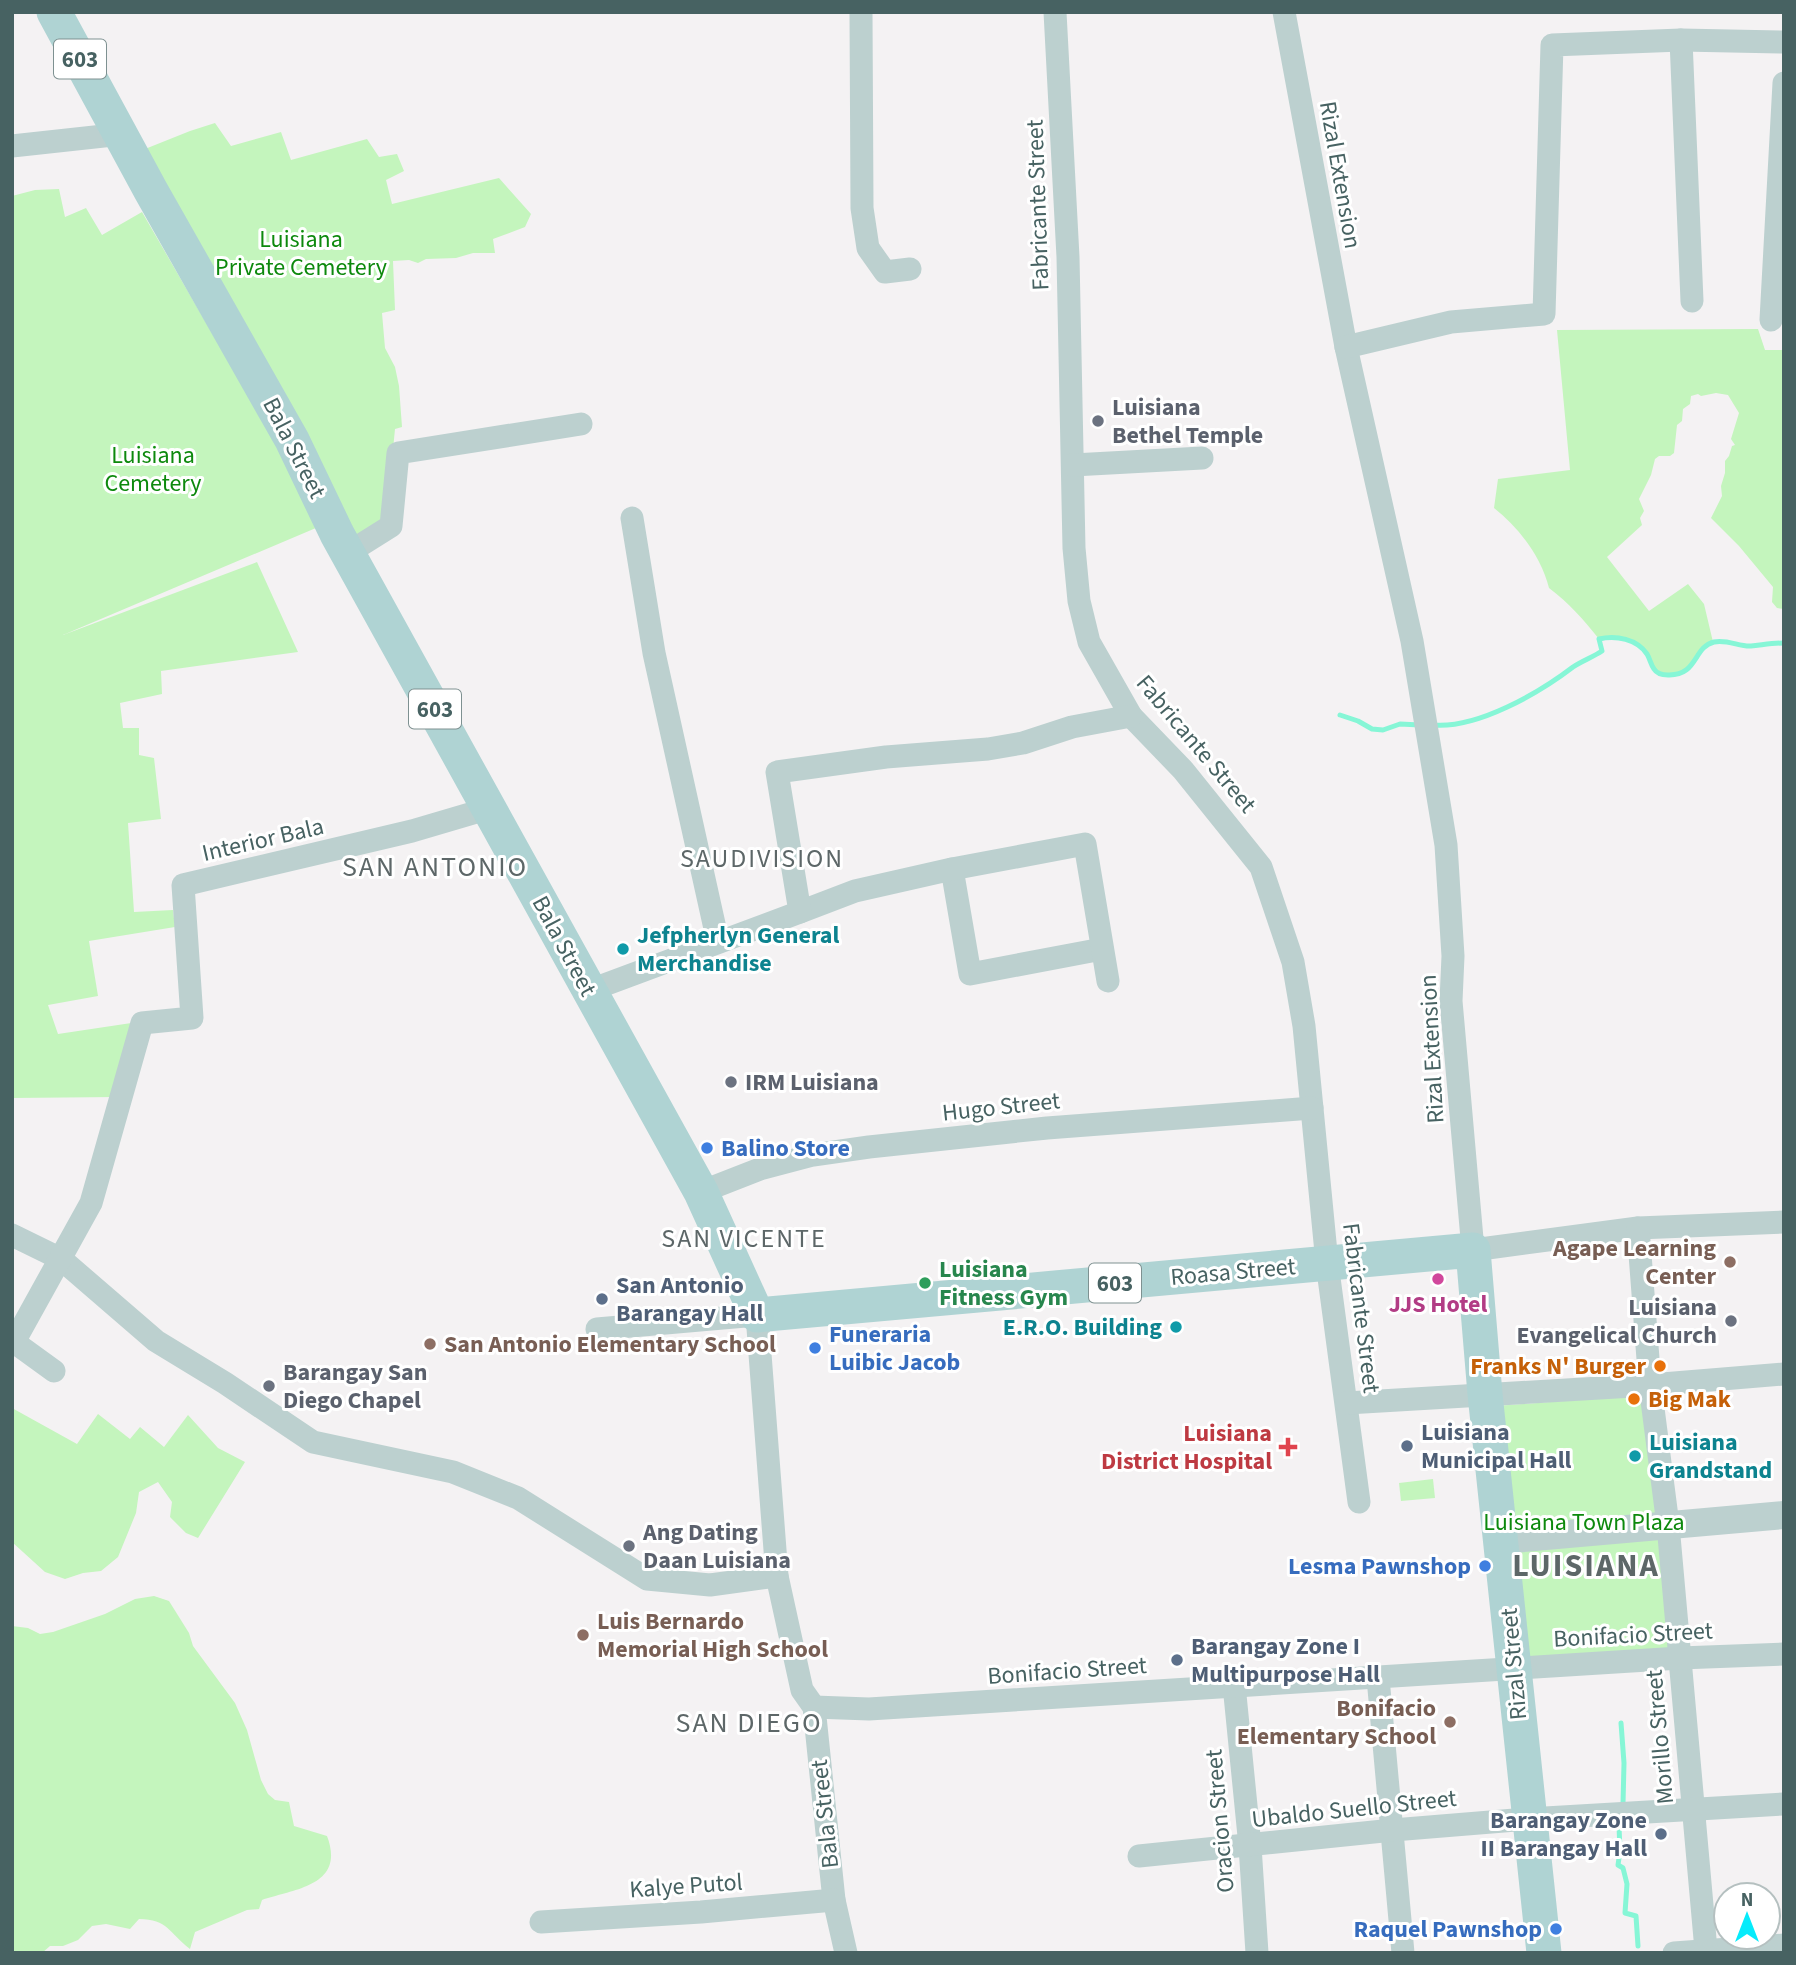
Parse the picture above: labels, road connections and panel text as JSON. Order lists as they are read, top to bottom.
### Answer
{
  "streets": {
    "main road": [
      "603",
      "Bala Street",
      "Roasa Street",
      "Rizal Street"
    ],
    "street": [
      "Rizal Extension",
      "Fabricante Street",
      "Interior Bala",
      "Hugo Street",
      "Bonifacio Street",
      "Morillo Street",
      "Ubaldo Suello Street",
      "Oracion Street",
      "Kalye Putol"
    ]
  },
  "crossings": [
    ["Rizal Extension", "Roasa Street"],
    ["Rizal Extension", "Rizal Street"],
    ["Fabricante Street", "Hugo Street"],
    ["Fabricante Street", "Roasa Street"],
    ["Bala Street", "Interior Bala"],
    ["Bala Street", "Hugo Street"],
    ["Bala Street", "Roasa Street"],
    ["Bala Street", "Bonifacio Street"],
    ["Bala Street", "Kalye Putol"],
    ["Roasa Street", "Rizal Street"],
    ["Roasa Street", "Morillo Street"],
    ["Bonifacio Street", "Rizal Street"],
    ["Bonifacio Street", "Morillo Street"],
    ["Bonifacio Street", "Oracion Street"],
    ["Rizal Street", "Ubaldo Suello Street"],
    ["Morillo Street", "Ubaldo Suello Street"],
    ["Ubaldo Suello Street", "Oracion Street"]
  ],
  "districts": [
    "SAUDIVISION",
    "SAN ANTONIO",
    "SAN VICENTE",
    "LUISIANA",
    "SAN DIEGO"
  ],
  "parks": ["Luisiana Private Cemetery", "Luisiana Cemetery", "Luisiana Town Plaza"],
  "places": {
    "other": [
      "Luisiana Bethel Temple",
      "Jefpherlyn General Merchandise",
      "IRM Luisiana",
      "Balino Store",
      "Agape Learning Center",
      "JJS Hotel",
      "Luisiana Fitness Gym",
      "San Antonio Barangay Hall",
      "Luisiana Evangelical Church",
      "E.R.O. Building",
      "San Antonio Elementary School",
      "Funeraria Luibic Jacob",
      "Franks N' Burger",
      "Barangay San Diego Chapel",
      "Big Mak",
      "Luisiana Municipal Hall",
      "Luisiana Grandstand",
      "Ang Dating Daan Luisiana",
      "Lesma Pawnshop",
      "Luis Bernardo Memorial High School",
      "Barangay Zone I Multipurpose Hall",
      "Bonifacio Elementary School",
      "Barangay Zone II Barangay Hall",
      "Raquel Pawnshop"
    ],
    "health": ["Luisiana District Hospital"]
  },
  "north": "top"
}
